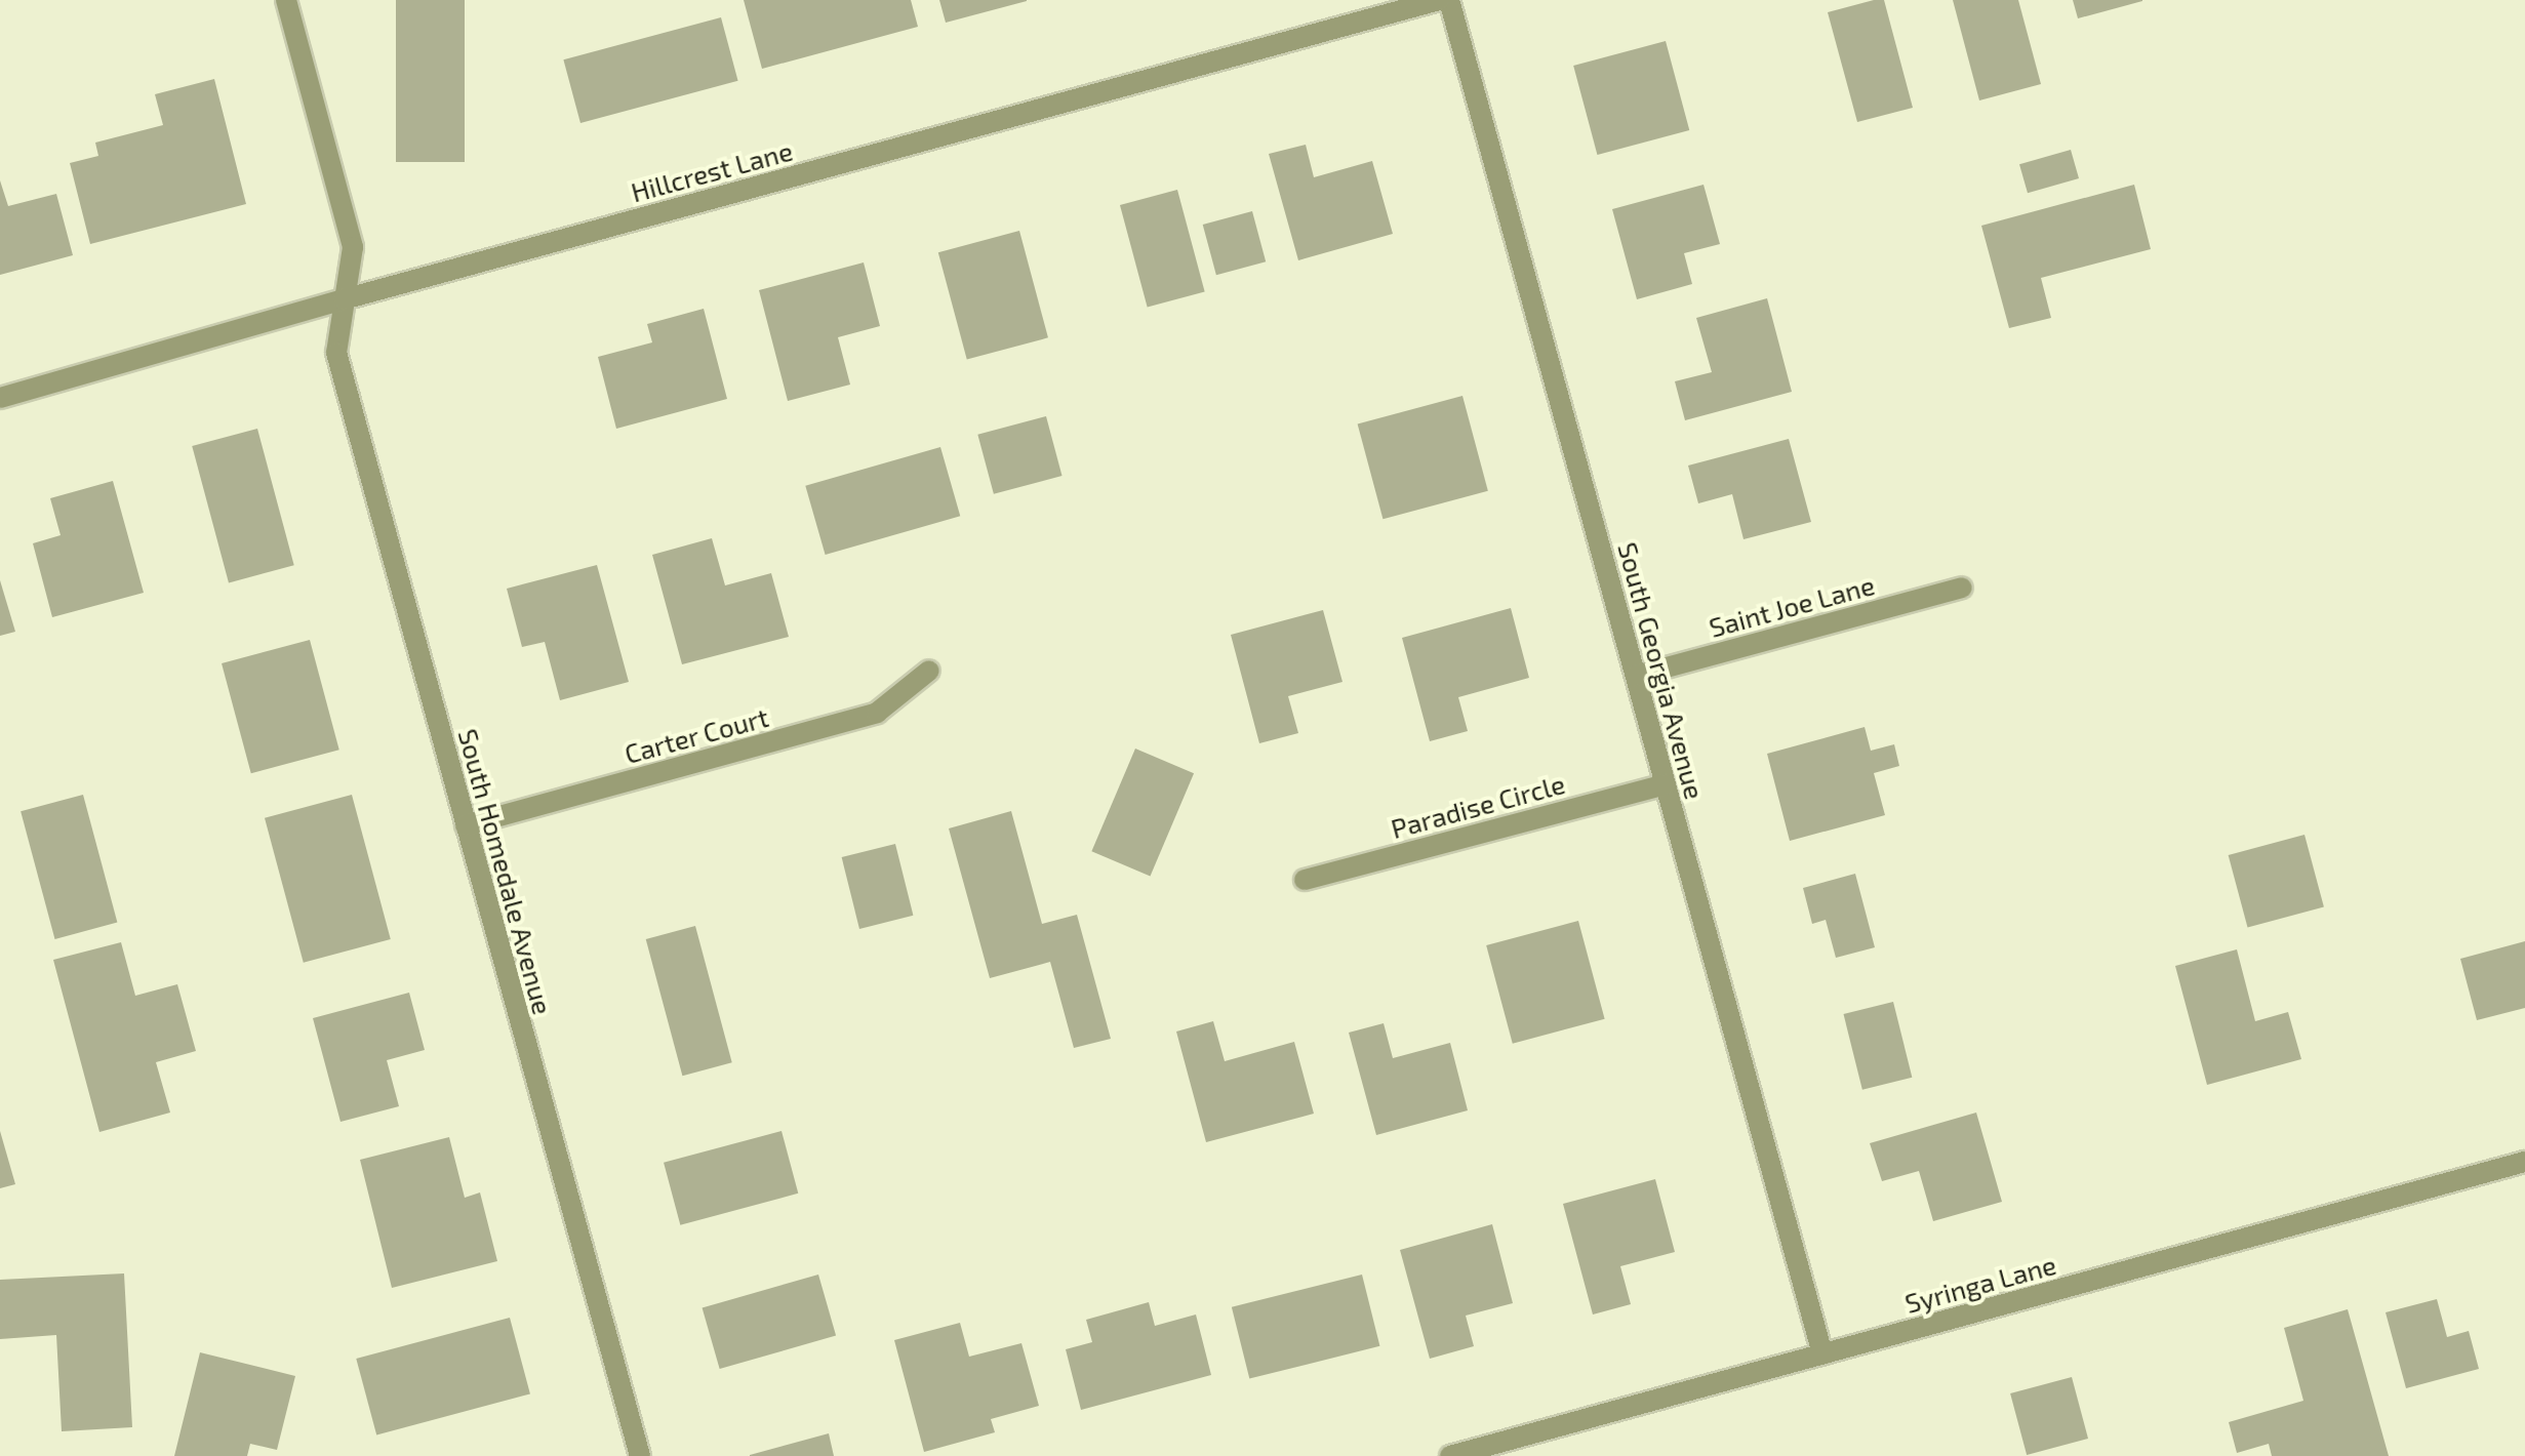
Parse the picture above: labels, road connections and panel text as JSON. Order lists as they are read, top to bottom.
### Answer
{
  "streets": {
    "street": [
      "Hillcrest Lane",
      "Saint Joe Lane",
      "South Georgia Avenue",
      "Carter Court",
      "Paradise Circle",
      "South Homedale Avenue",
      "Syringa Lane"
    ]
  },
  "crossings": [
    ["Hillcrest Lane", "South Homedale Avenue"],
    ["Saint Joe Lane", "South Georgia Avenue"],
    ["South Georgia Avenue", "Paradise Circle"],
    ["South Georgia Avenue", "Syringa Lane"],
    ["Carter Court", "South Homedale Avenue"]
  ]
}
